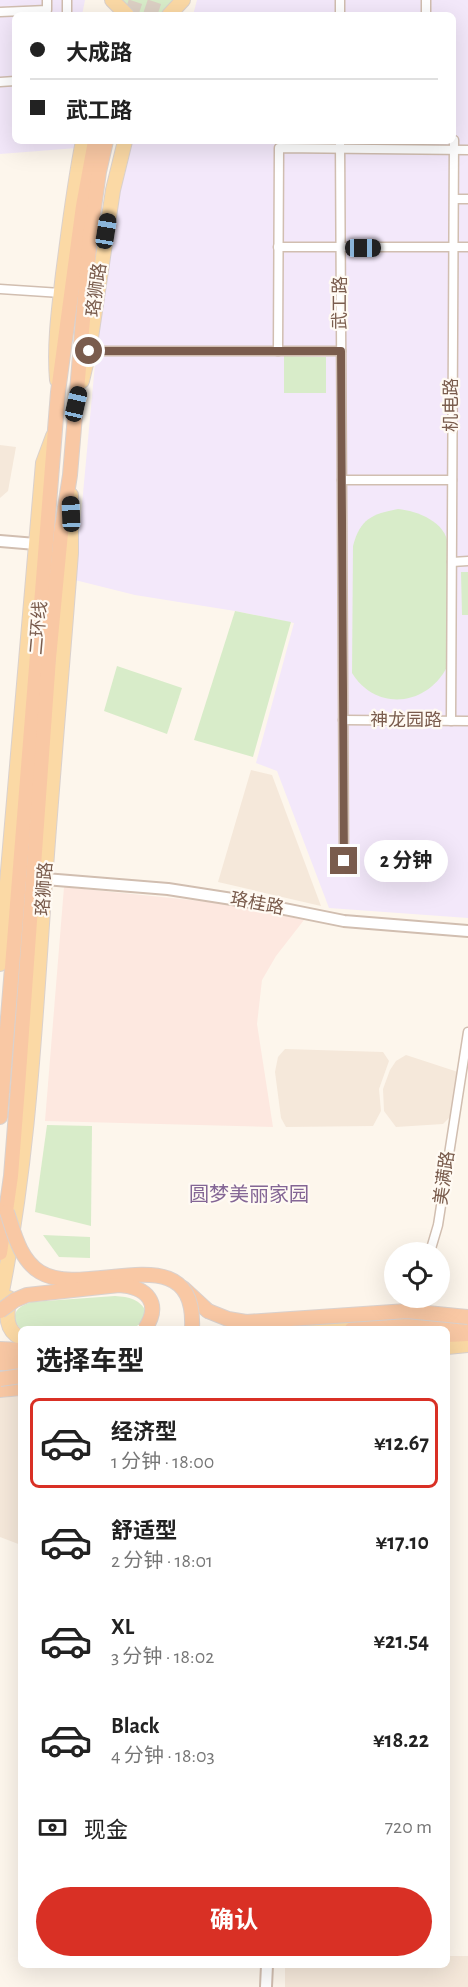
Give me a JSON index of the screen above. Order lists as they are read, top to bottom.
{
  "streets": {
    "highway": ["二环线"],
    "main road": ["珞狮路"],
    "street": [
      "武工路",
      "机电路",
      "神龙园路",
      "珞桂路",
      "美满路"
    ]
  },
  "crossings": [
    ["珞狮路", "二环线"],
    ["珞狮路", "珞桂路"],
    ["武工路", "神龙园路"],
    ["机电路", "神龙园路"]
  ],
  "districts": ["圆梦美丽家园"],
  "page": {
    "banner": ["大成路", "武工路"],
    "bubble": "2 分钟",
    "heading": "选择车型",
    "list": [
      {
        "name": "经济型",
        "note": "1 分钟 · 18:00",
        "value": "¥12.67"
      },
      {
        "name": "舒适型",
        "note": "2 分钟 · 18:01",
        "value": "¥17.10"
      },
      {
        "name": "XL",
        "note": "3 分钟 · 18:02",
        "value": "¥21.54"
      },
      {
        "name": "Black",
        "note": "4 分钟 · 18:03",
        "value": "¥18.22"
      }
    ],
    "pay": ["现金", "720 m"],
    "buttons": "确认"
  }
}
